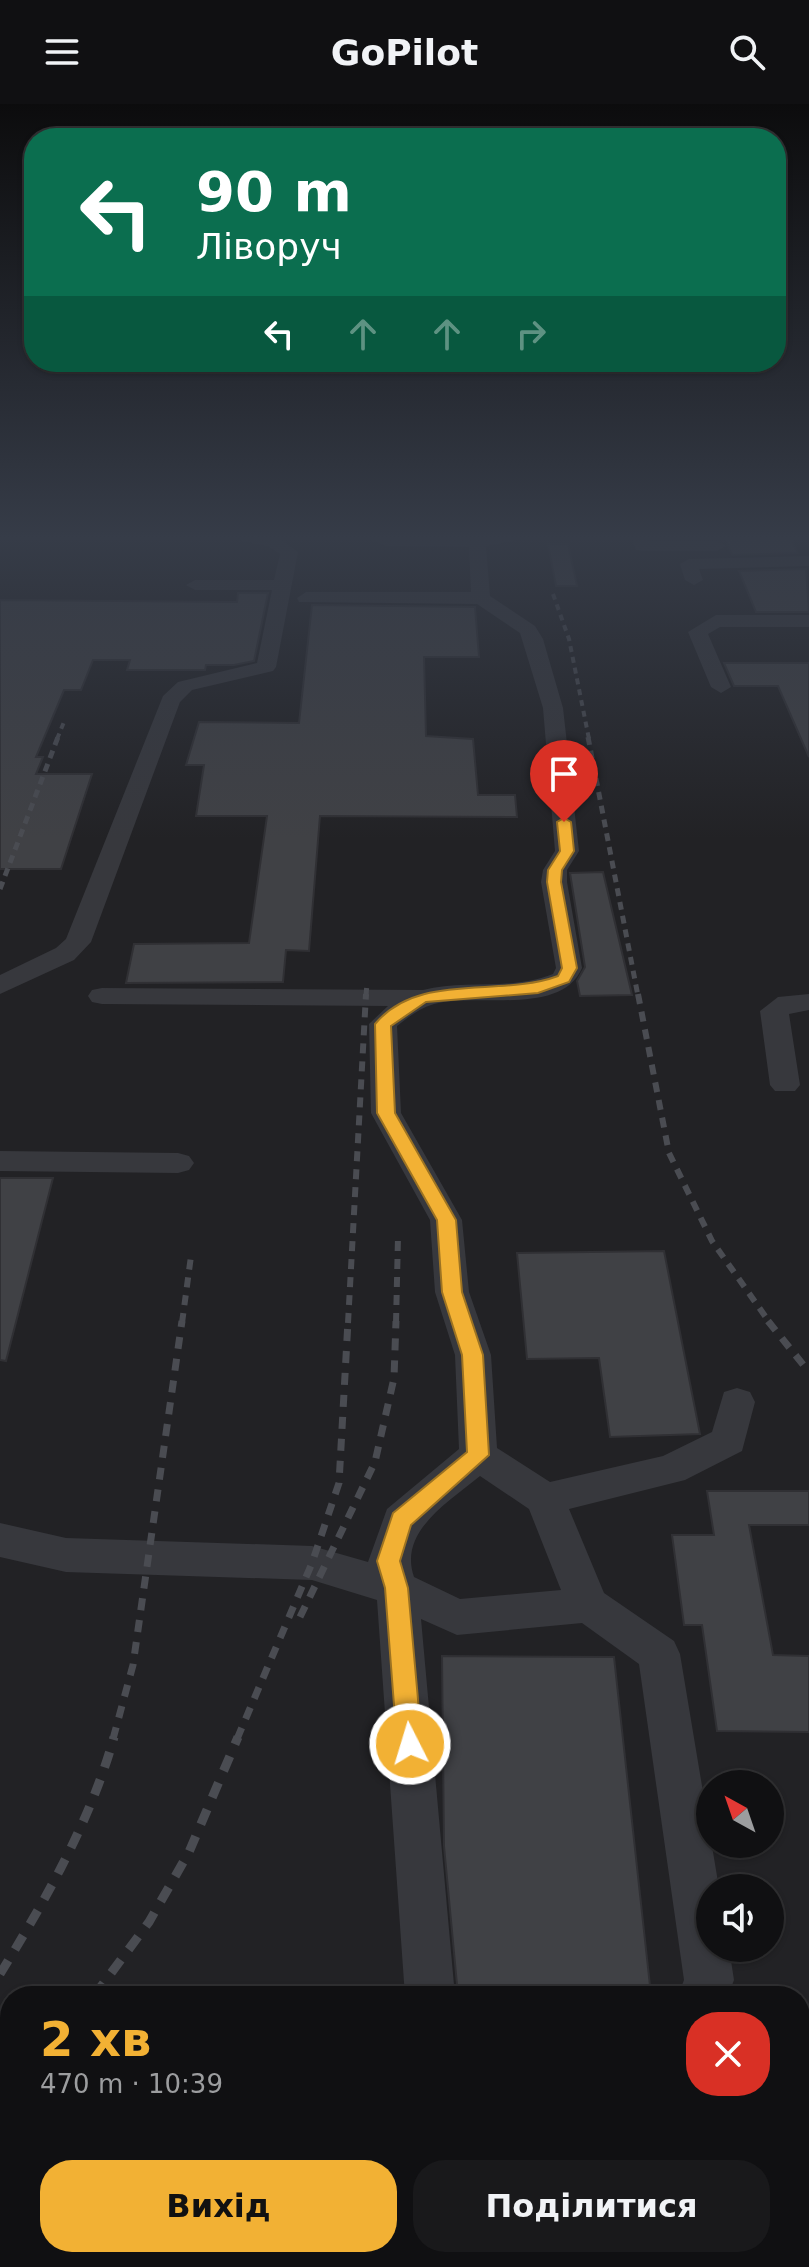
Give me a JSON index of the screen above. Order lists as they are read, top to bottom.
{
  "north": "top left",
  "page": {
    "header": "GoPilot",
    "turn": ["90 m", "Ліворуч"],
    "heading": ["2 хв", "470 m · 10:39"],
    "buttons": ["Вихід", "Поділитися"]
  }
}
